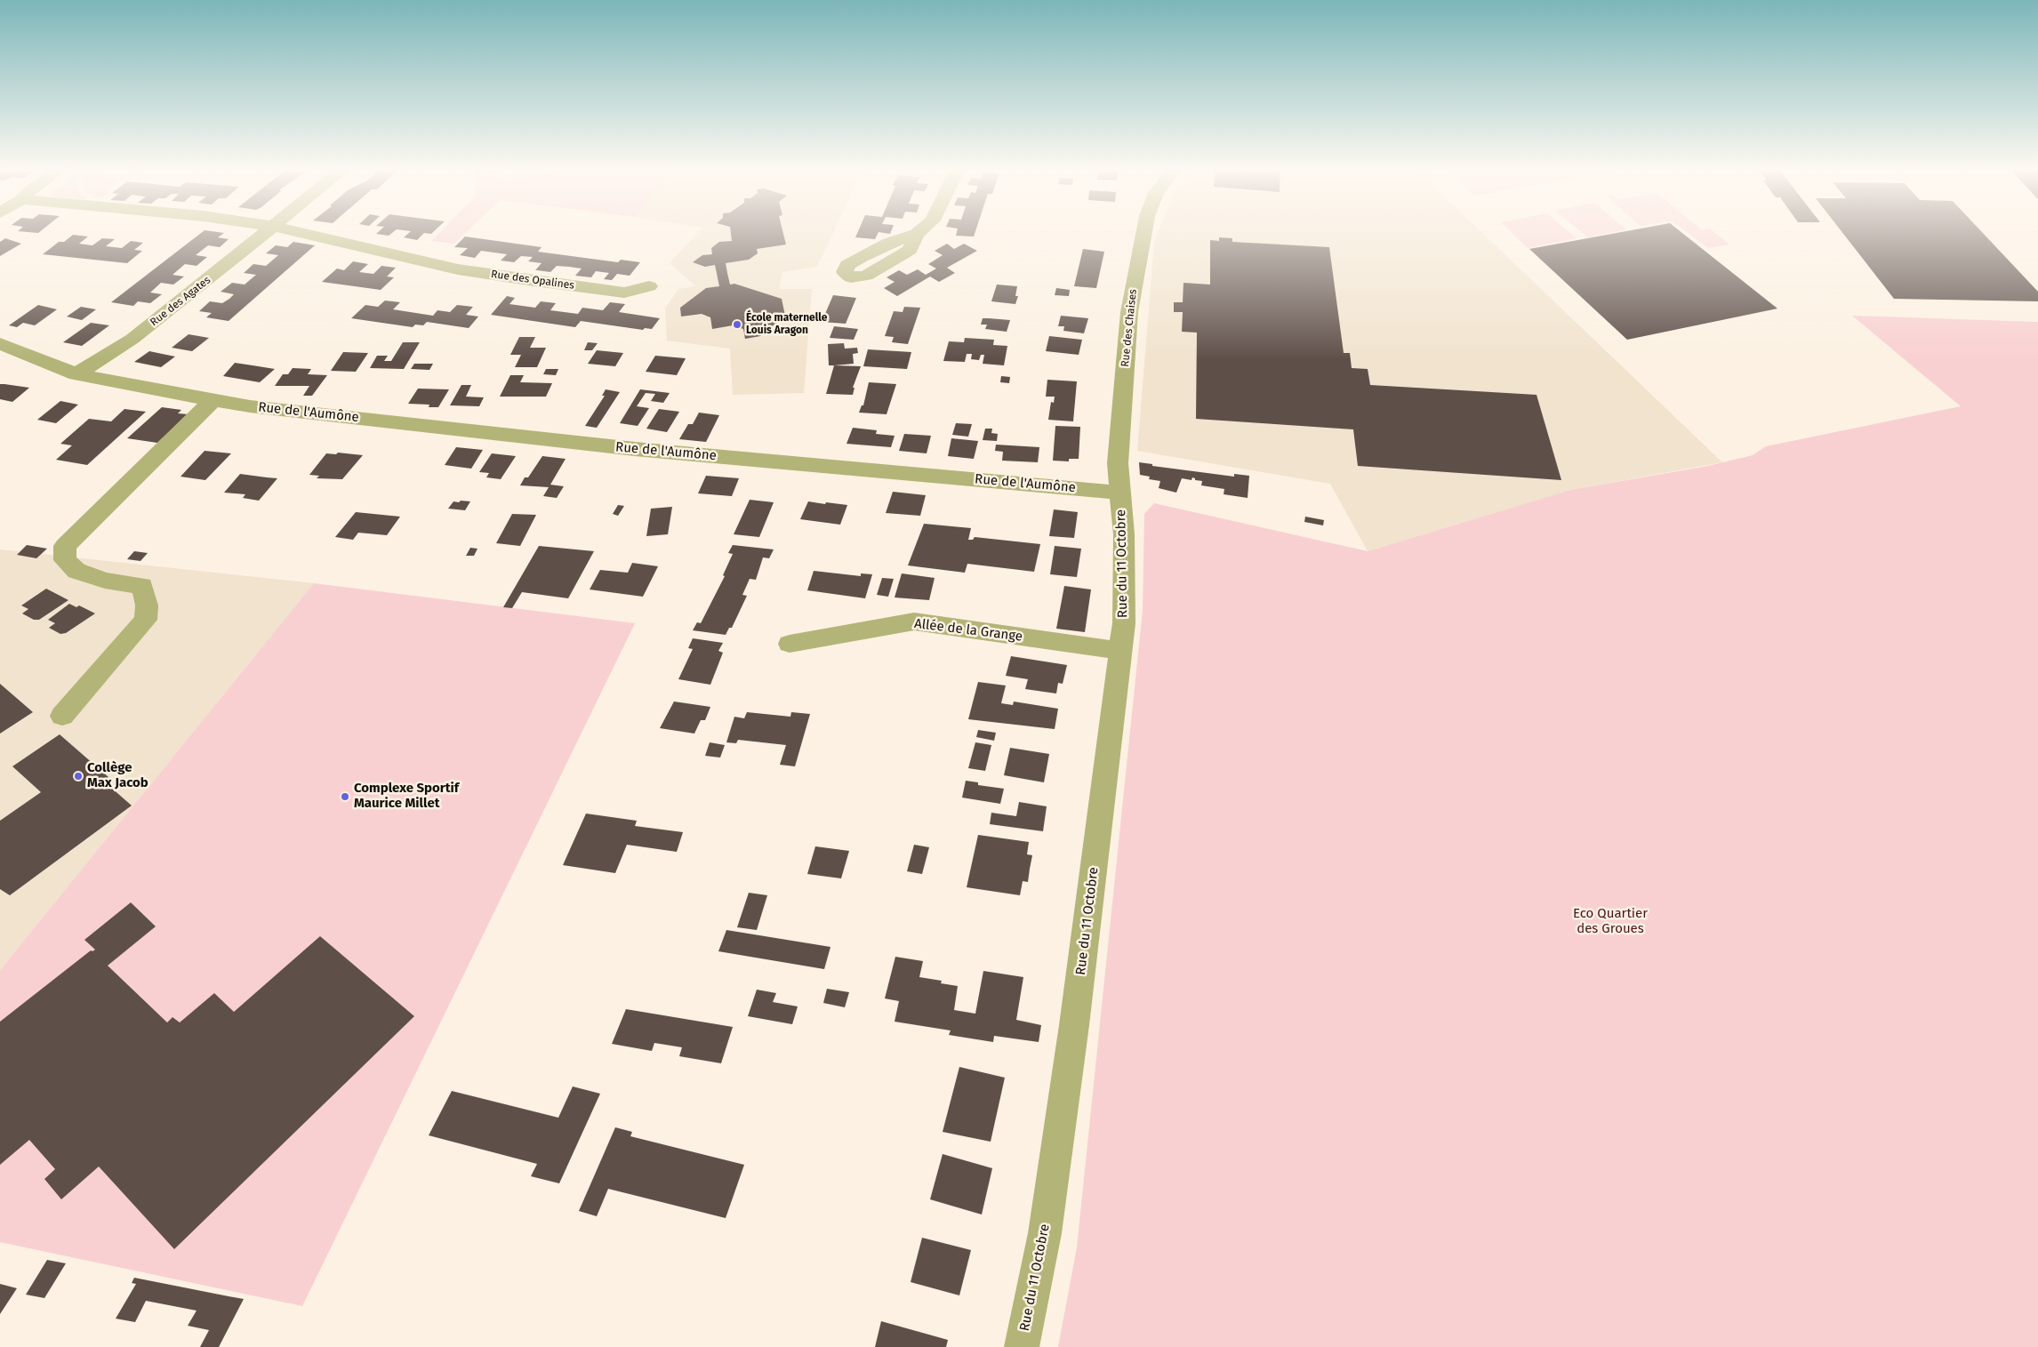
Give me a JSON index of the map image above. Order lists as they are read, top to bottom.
{
  "streets": {
    "street": [
      "Rue des Opalines",
      "Rue des Agates",
      "Rue des Chaises",
      "Rue de l'Aumône",
      "Rue du 11 Octobre",
      "Allée de la Grange"
    ]
  },
  "crossings": [
    ["Rue des Agates", "Rue de l'Aumône"],
    ["Rue des Chaises", "Rue de l'Aumône"],
    ["Rue des Chaises", "Rue du 11 Octobre"],
    ["Rue de l'Aumône", "Rue du 11 Octobre"],
    ["Rue du 11 Octobre", "Allée de la Grange"]
  ],
  "parks": ["Eco Quartier des Groues"],
  "places": ["École maternelle Louis Aragon", "Collège Max Jacob", "Complexe Sportif Maurice Millet"]
}
